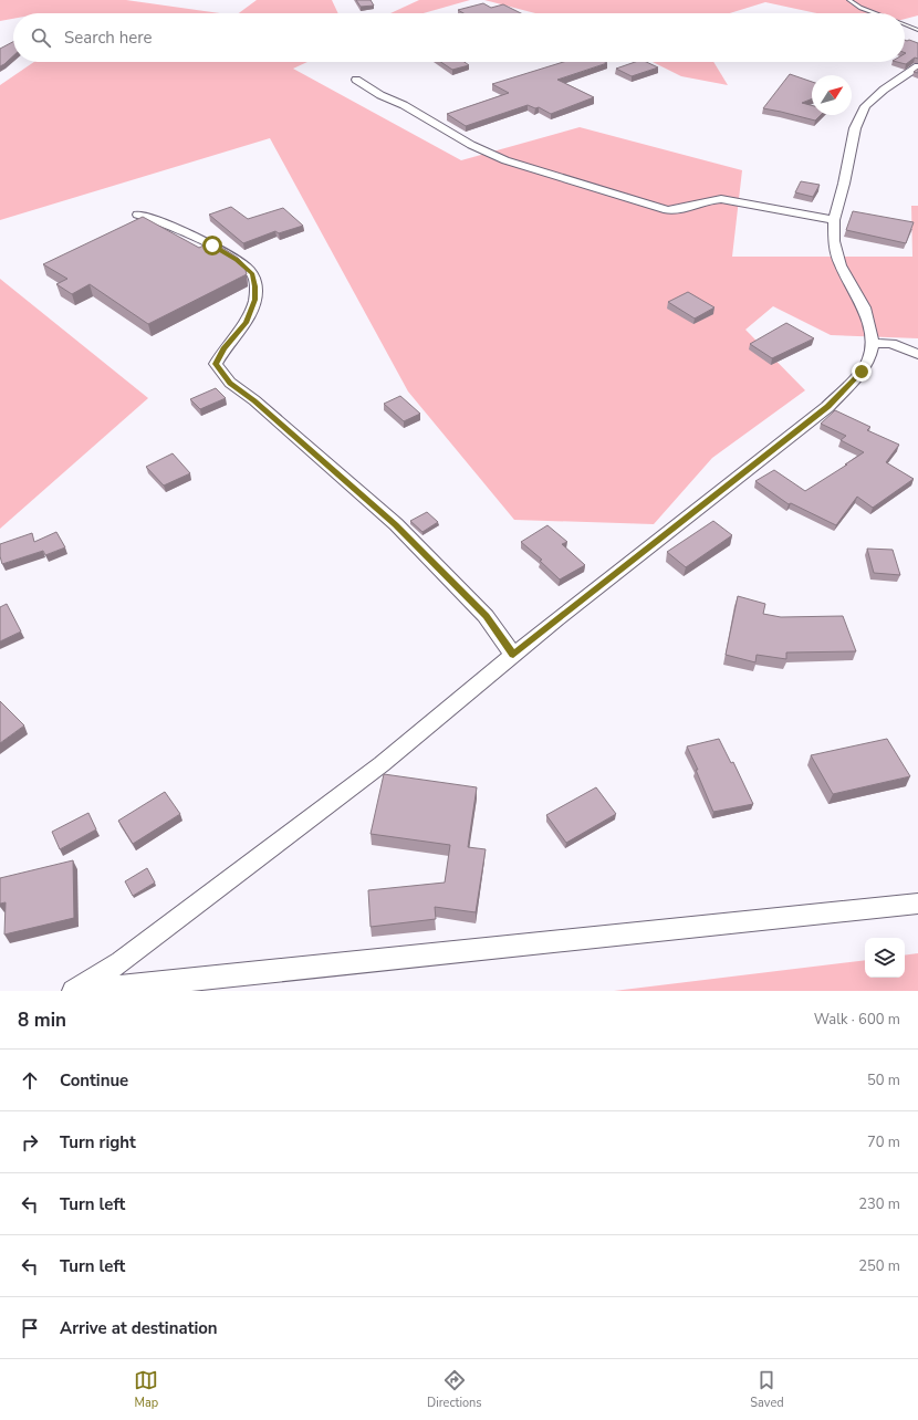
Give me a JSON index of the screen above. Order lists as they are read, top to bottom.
{
  "north": "top right",
  "page": {
    "search": "Search here",
    "heading": ["8 min", "Walk · 600 m"],
    "list": [
      ["Continue", "50 m"],
      ["Turn right", "70 m"],
      ["Turn left", "230 m"],
      ["Turn left", "250 m"],
      "Arrive at destination"
    ],
    "nav": ["Map", "Directions", "Saved"]
  }
}
